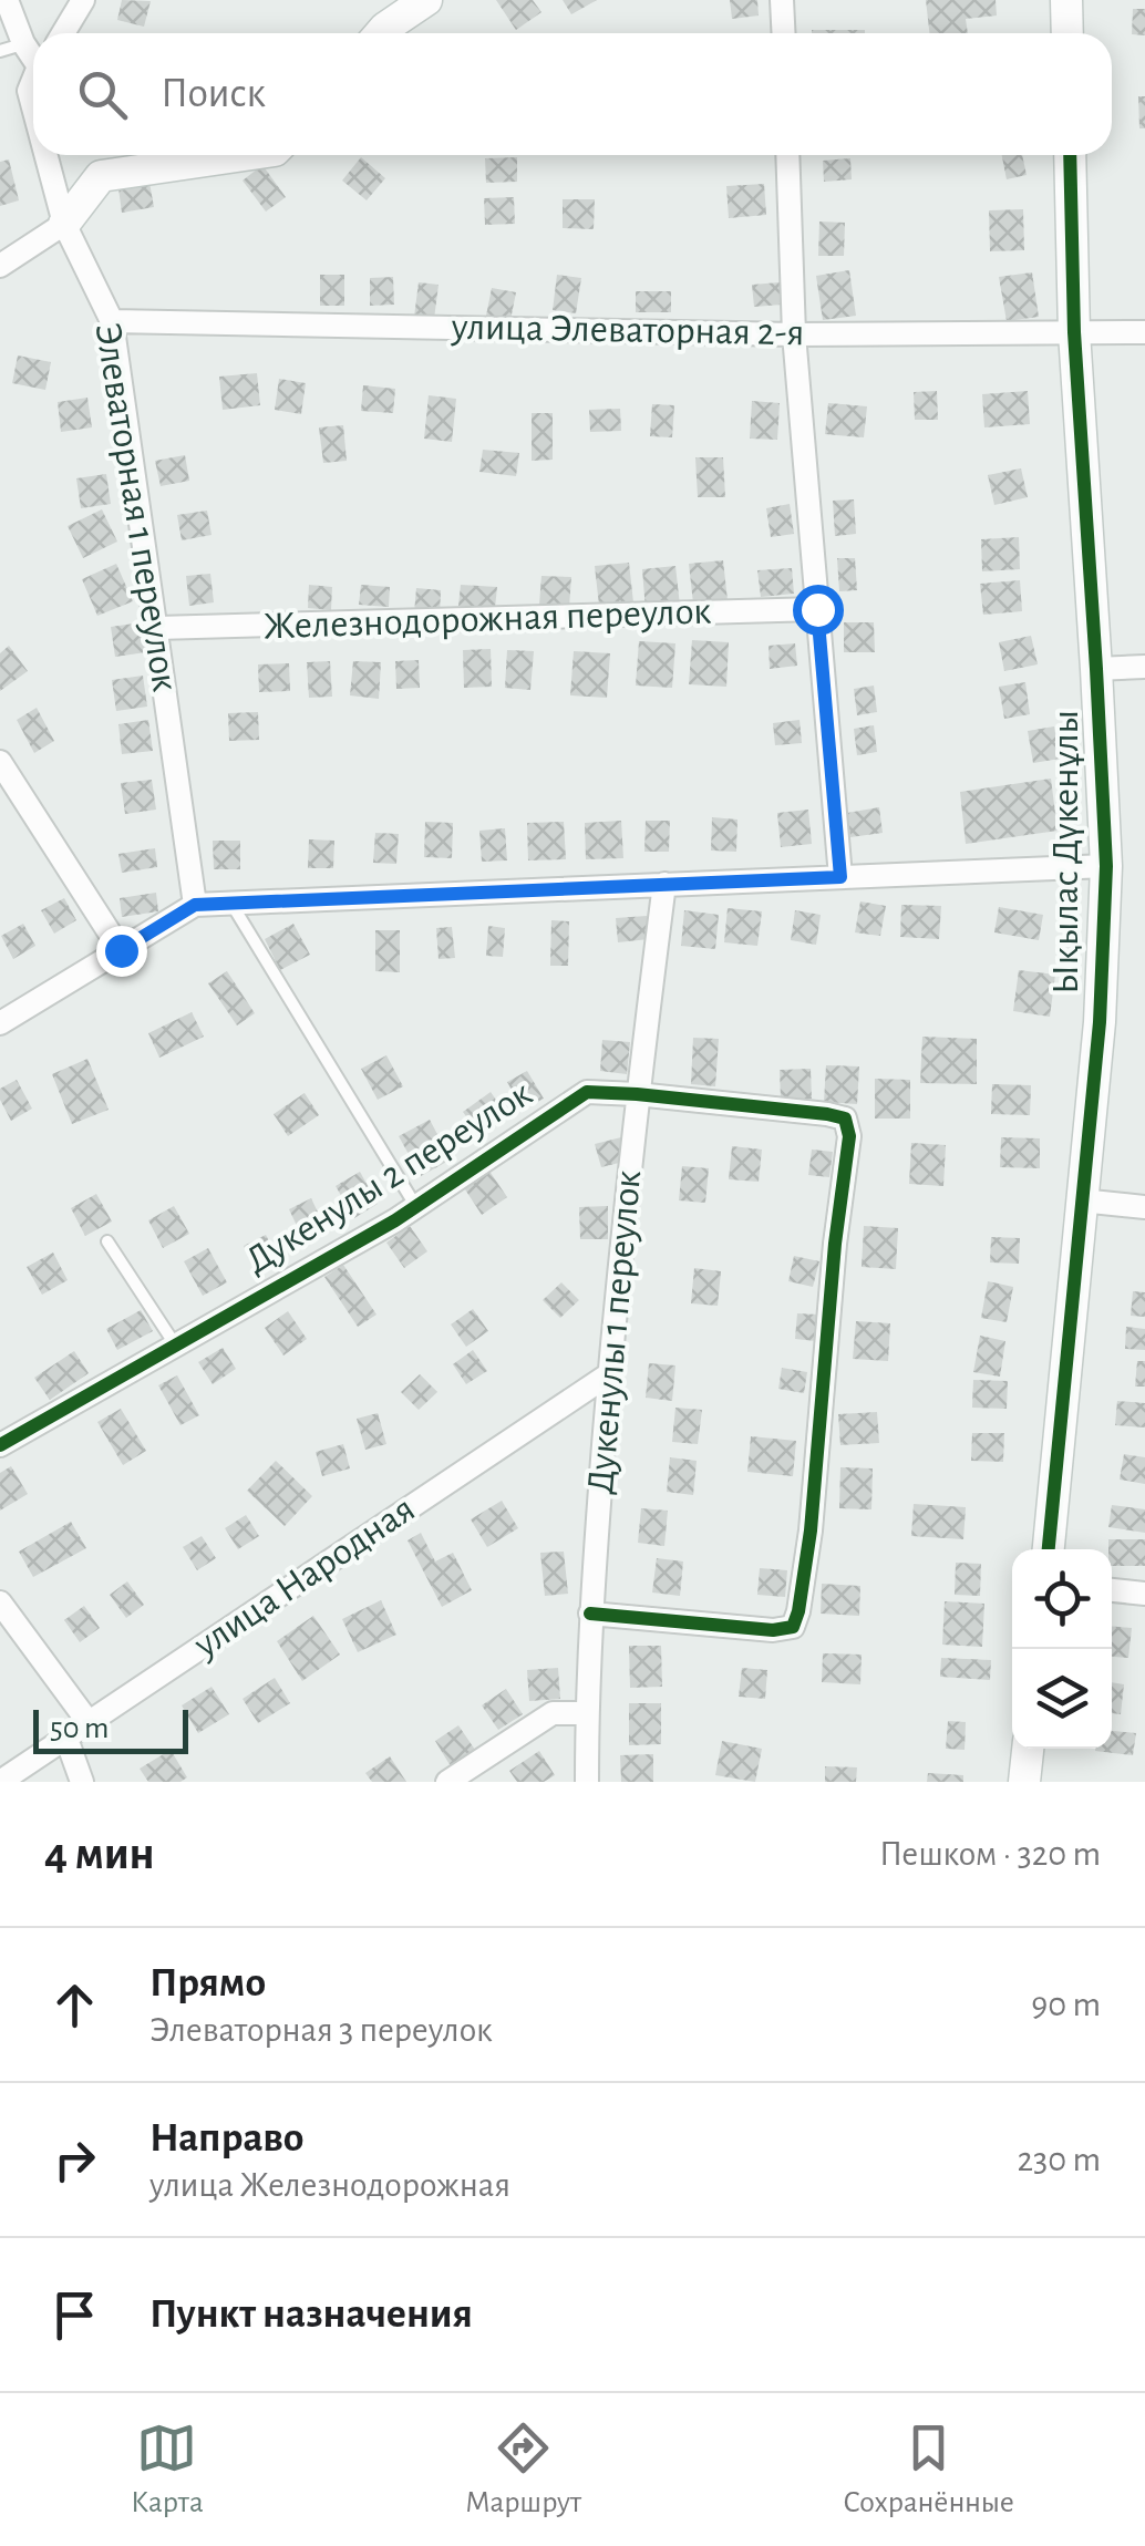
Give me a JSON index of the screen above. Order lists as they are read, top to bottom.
{
  "streets": {
    "street": [
      "улица Элеваторная 2-я",
      "Элеваторная 1 переулок",
      "Железнодорожная переулок",
      "Ықылас Дүкенұлы",
      "Дукенулы 2 переулок",
      "Дукенулы 1 переулок",
      "улица Народная"
    ]
  },
  "crossings": [
    ["улица Элеваторная 2-я", "Элеваторная 1 переулок"],
    ["улица Элеваторная 2-я", "Ықылас Дүкенұлы"],
    ["Элеваторная 1 переулок", "Железнодорожная переулок"],
    ["Дукенулы 2 переулок", "Дукенулы 1 переулок"],
    ["Дукенулы 1 переулок", "улица Народная"]
  ],
  "scale_bar": "50 m",
  "page": {
    "search": "Поиск",
    "scale": "50 m",
    "heading": ["4 мин", "Пешком · 320 m"],
    "list": [
      ["Прямо", "Элеваторная 3 переулок", "90 m"],
      ["Направо", "улица Железнодорожная", "230 m"],
      "Пункт назначения"
    ],
    "nav": ["Карта", "Маршрут", "Сохранённые"]
  }
}
